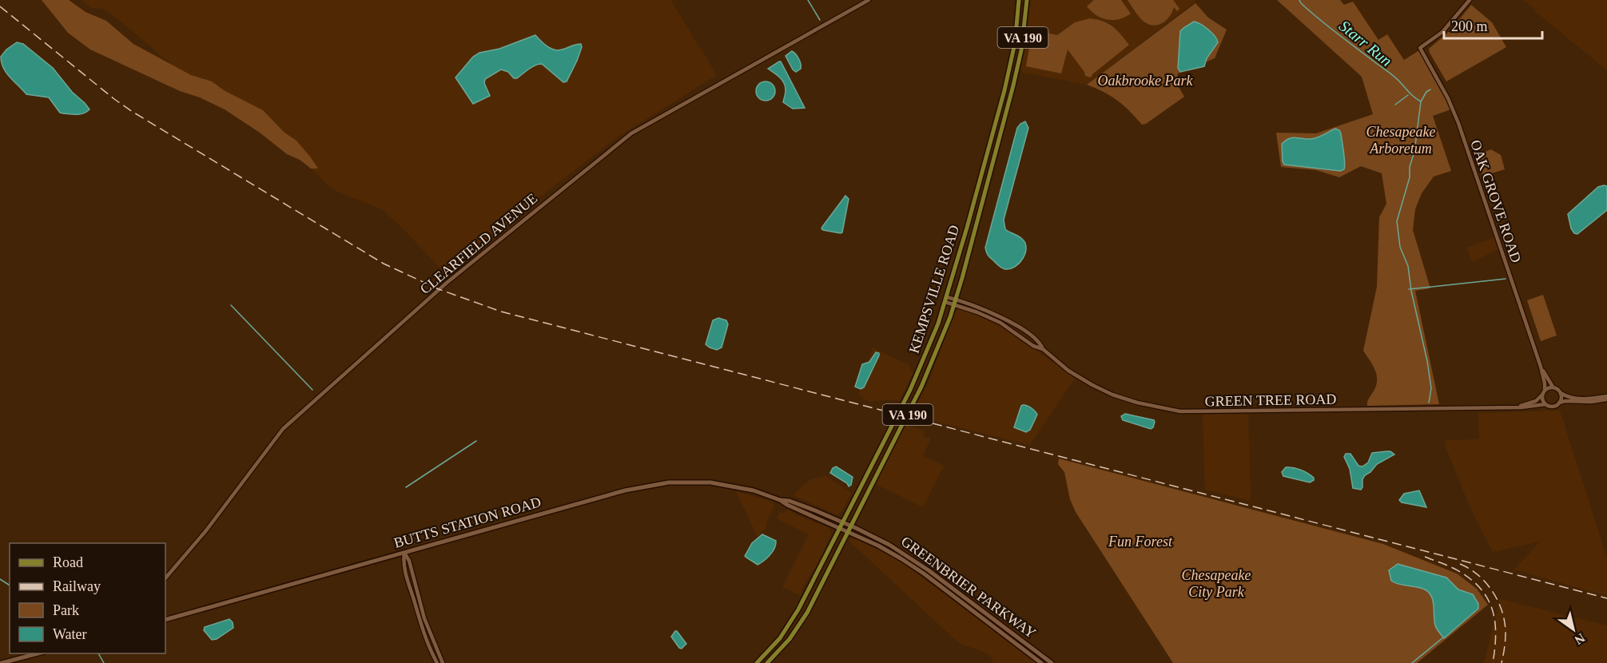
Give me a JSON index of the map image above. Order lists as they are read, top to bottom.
{
  "streets": {
    "main road": [
      "VA 190",
      "KEMPSVILLE ROAD",
      "BUTTS STATION ROAD",
      "GREENBRIER PARKWAY"
    ],
    "street": ["OAK GROVE ROAD", "CLEARFIELD AVENUE", "GREEN TREE ROAD"]
  },
  "crossings": [
    ["OAK GROVE ROAD", "GREEN TREE ROAD"],
    ["KEMPSVILLE ROAD", "GREEN TREE ROAD"],
    ["KEMPSVILLE ROAD", "BUTTS STATION ROAD"],
    ["KEMPSVILLE ROAD", "GREENBRIER PARKWAY"],
    ["BUTTS STATION ROAD", "GREENBRIER PARKWAY"]
  ],
  "water": ["Starr Run"],
  "parks": [
    "Oakbrooke Park",
    "Chesapeake Arboretum",
    "Fun Forest",
    "Chesapeake City Park"
  ],
  "legend": [
    "Road",
    "Railway",
    "Park",
    "Water"
  ],
  "scale_bar": "200 m",
  "north": "bottom right"
}
